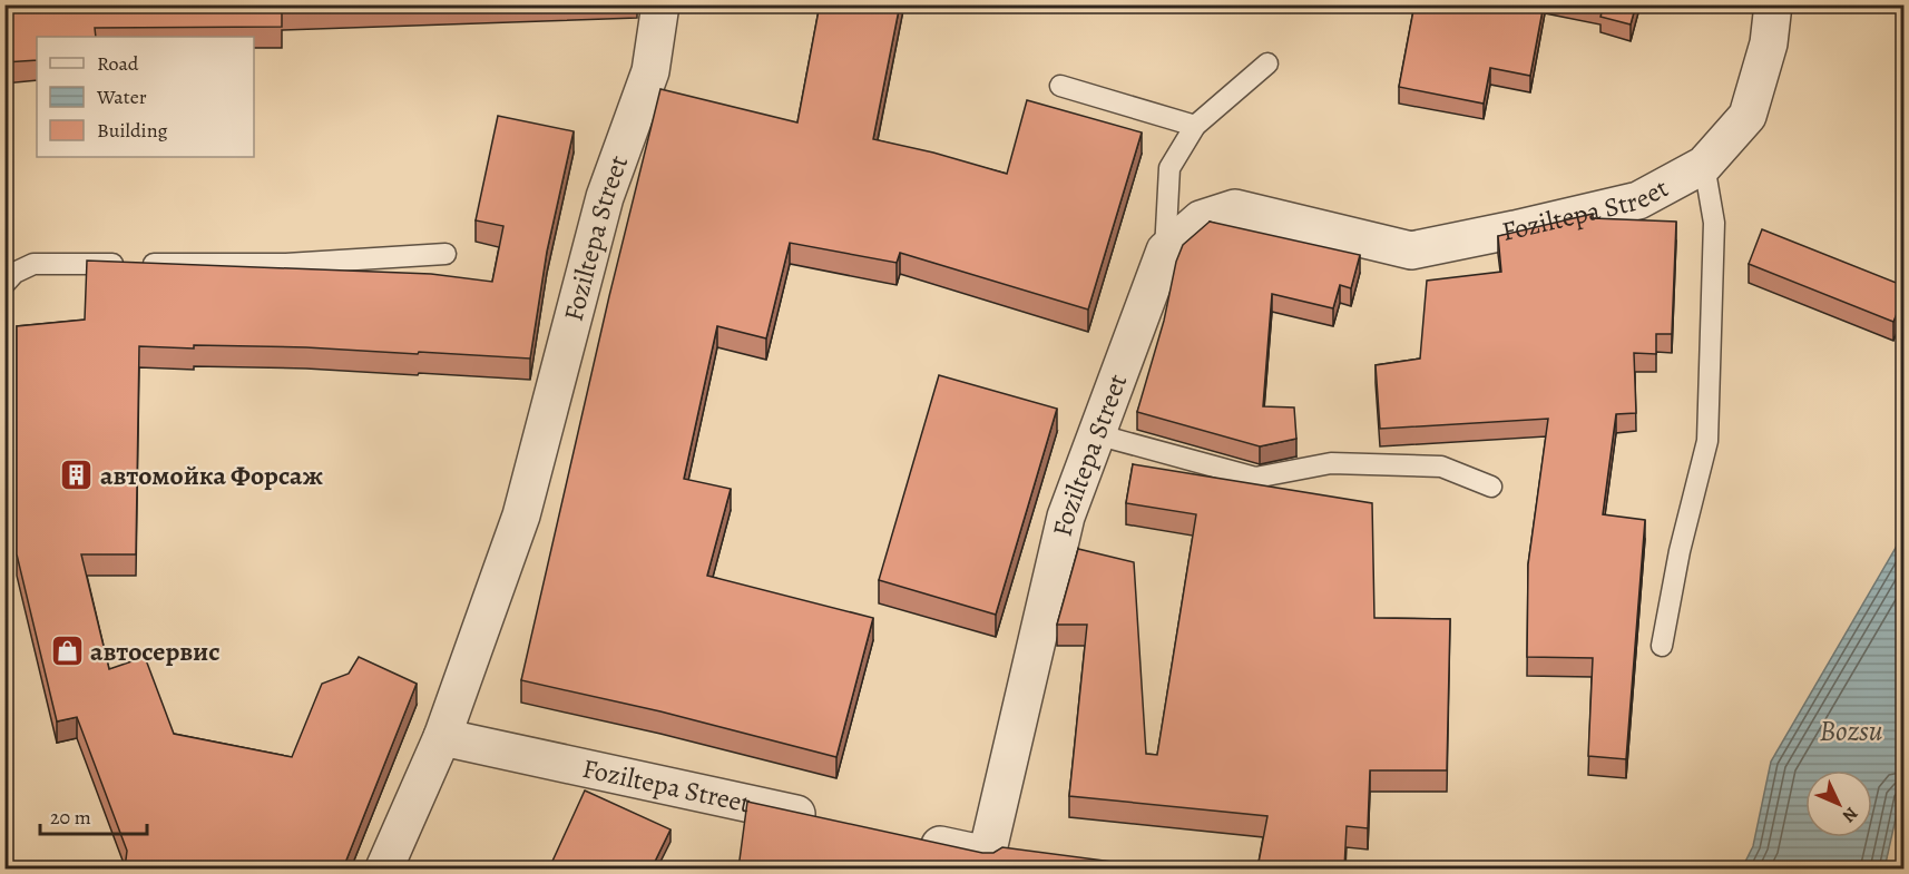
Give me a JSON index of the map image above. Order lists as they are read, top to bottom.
{
  "streets": {
    "street": ["Foziltepa Street"]
  },
  "water": ["Bozsu"],
  "places": {
    "building": ["автомойка Форсаж"],
    "shop": ["автосервис"]
  },
  "legend": ["Road", "Water", "Building"],
  "scale_bar": "20 m",
  "north": "bottom right"
}
